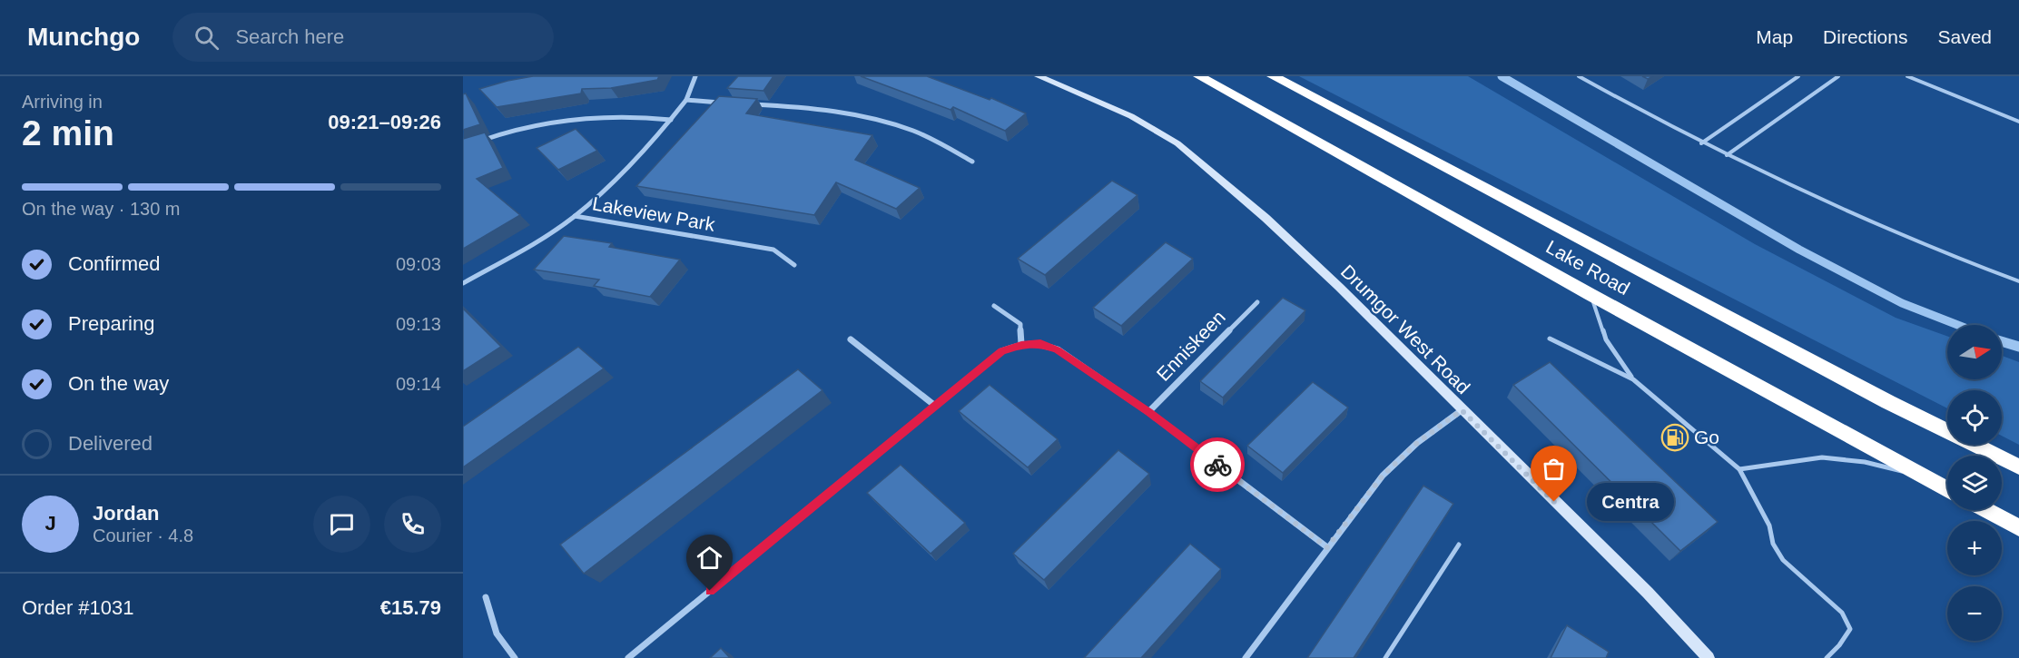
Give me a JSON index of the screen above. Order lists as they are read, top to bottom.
{
  "streets": {
    "highway": ["Lake Road"],
    "street": ["Lakeview Park", "Drumgor West Road", "Enniskeen"]
  },
  "places": {
    "fuel station": ["Go"],
    "other": ["Centra"]
  },
  "north": "right",
  "page": {
    "header": "Munchgo",
    "search": "Search here",
    "nav": ["Map", "Directions", "Saved"],
    "heading": ["2 min", "Arriving in", "09:21–09:26"],
    "panel": [
      "Jordan",
      "Courier · 4.8",
      "Order #1031",
      "€15.79"
    ],
    "bar": "On the way · 130 m",
    "list": [
      ["Confirmed", "09:03"],
      ["Preparing", "09:13"],
      ["On the way", "09:14"],
      "Delivered"
    ],
    "map_buttons": ["+", "−"],
    "bubble": "Centra",
    "round": "J"
  }
}
